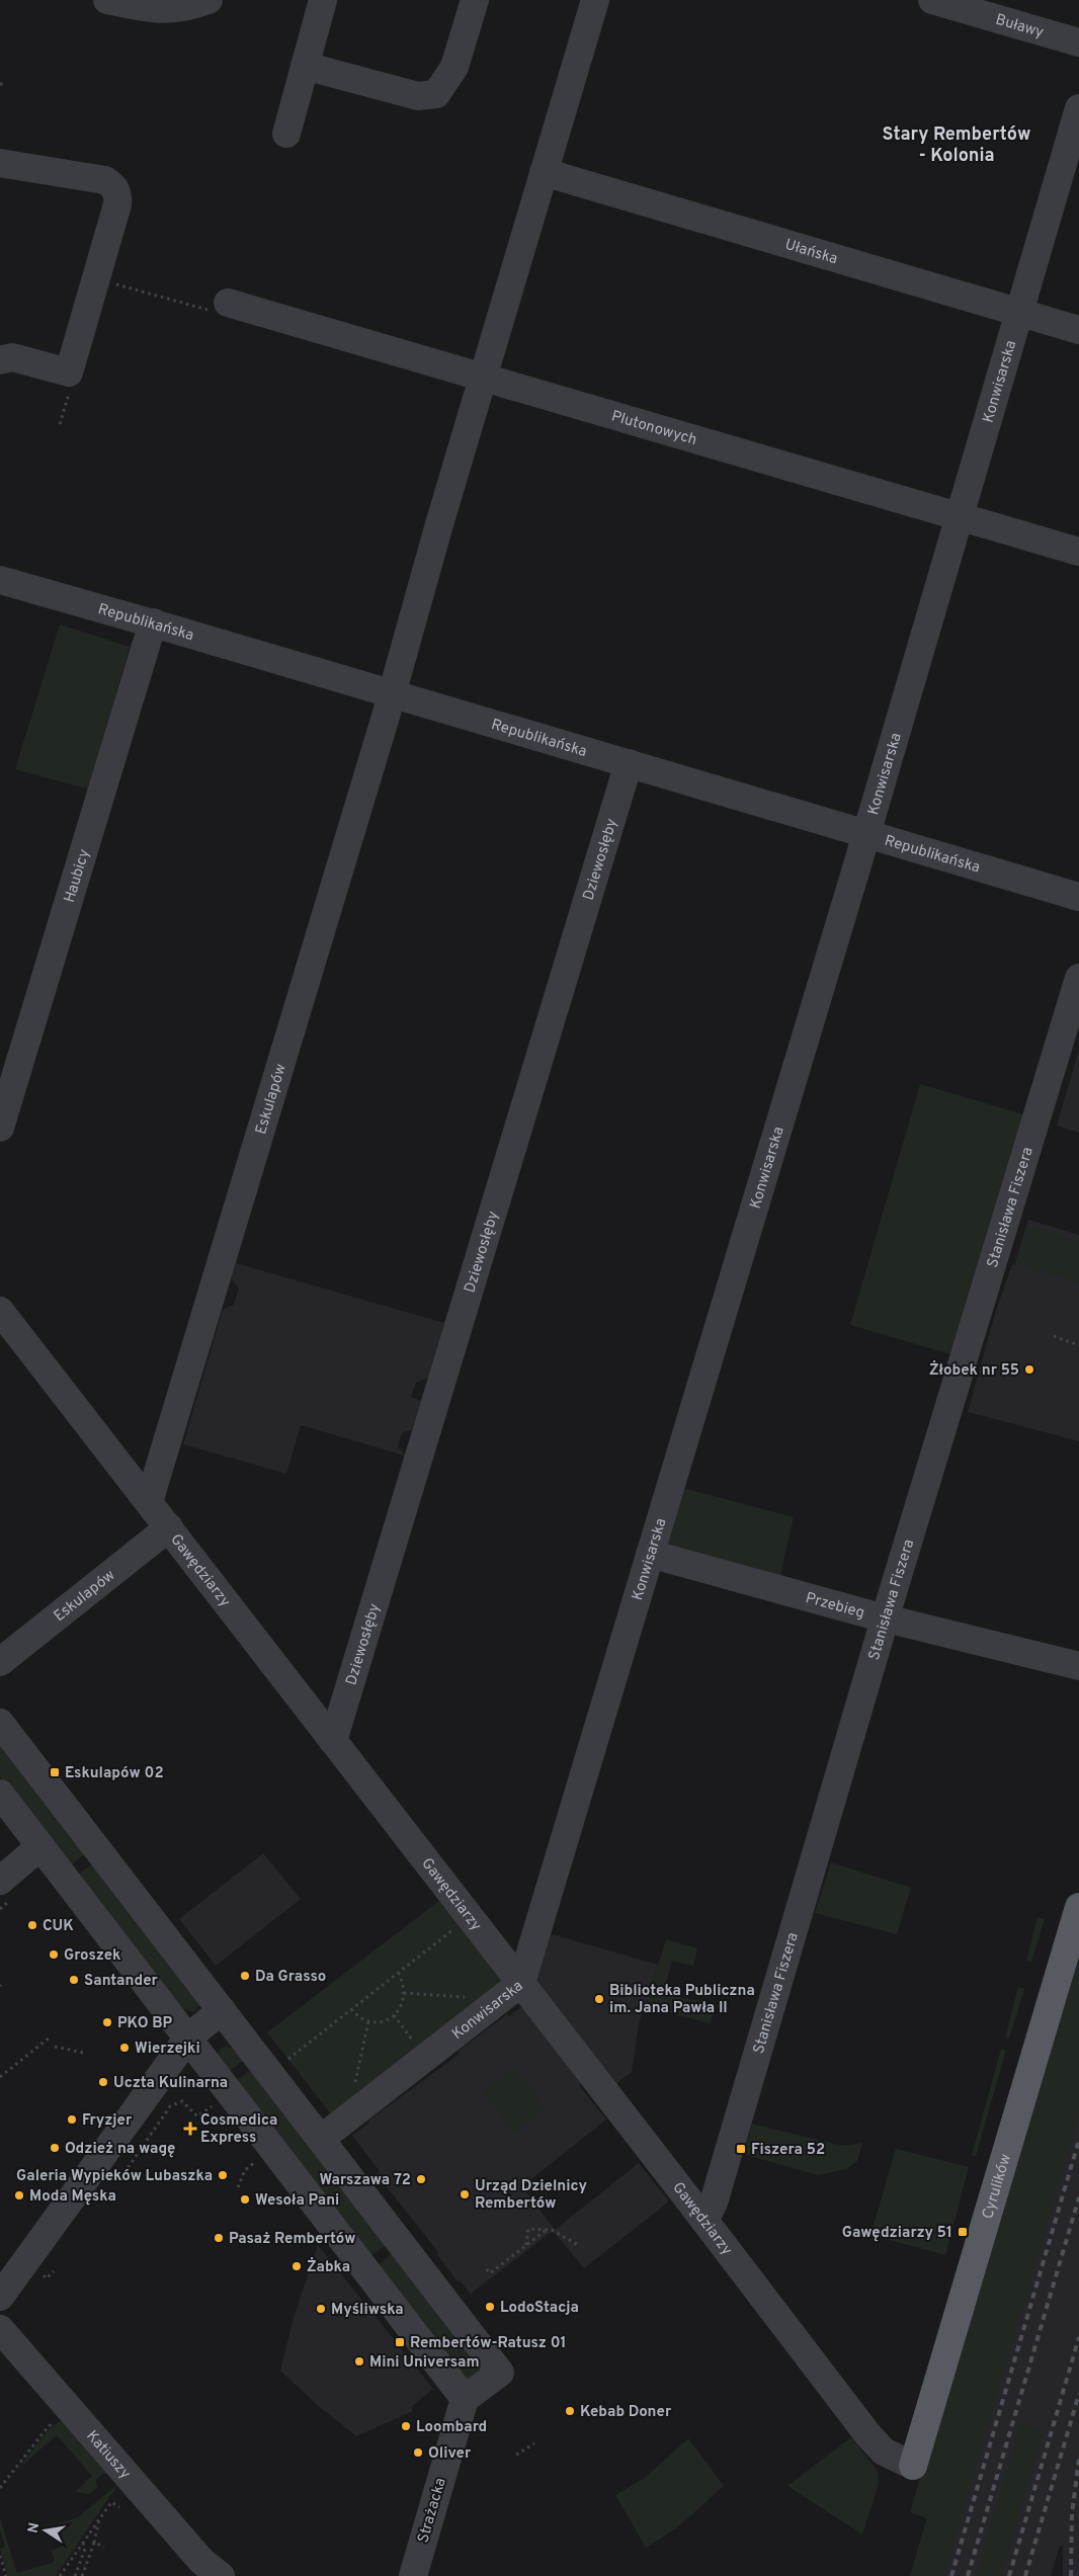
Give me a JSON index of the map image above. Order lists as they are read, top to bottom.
{
  "streets": {
    "main road": ["Cyrulików"],
    "street": [
      "Buławy",
      "Ułańska",
      "Konwisarska",
      "Plutonowych",
      "Republikańska",
      "Dziewosłęby",
      "Haubicy",
      "Eskulapów",
      "Stanisława Fiszera",
      "Gawędziarzy",
      "Przebieg",
      "Katiuszy",
      "Strażacka"
    ]
  },
  "crossings": [
    ["Ułańska", "Konwisarska"],
    ["Ułańska", "Eskulapów"],
    ["Konwisarska", "Plutonowych"],
    ["Konwisarska", "Republikańska"],
    ["Konwisarska", "Gawędziarzy"],
    ["Konwisarska", "Przebieg"],
    ["Plutonowych", "Eskulapów"],
    ["Republikańska", "Dziewosłęby"],
    ["Republikańska", "Haubicy"],
    ["Republikańska", "Eskulapów"],
    ["Dziewosłęby", "Gawędziarzy"],
    ["Eskulapów", "Gawędziarzy"],
    ["Stanisława Fiszera", "Gawędziarzy"],
    ["Stanisława Fiszera", "Przebieg"],
    ["Gawędziarzy", "Cyrulików"]
  ],
  "districts": ["Stary Rembertów - Kolonia"],
  "places": {
    "other": [
      "Żłobek nr 55",
      "CUK",
      "Groszek",
      "Da Grasso",
      "Santander",
      "Biblioteka Publiczna im. Jana Pawła II",
      "PKO BP",
      "Wierzejki",
      "Uczta Kulinarna",
      "Fryzjer",
      "Odzież na wagę",
      "Galeria Wypieków Lubaszka",
      "Warszawa 72",
      "Urząd Dzielnicy Rembertów",
      "Moda Męska",
      "Wesoła Pani",
      "Pasaż Rembertów",
      "Żabka",
      "LodoStacja",
      "Myśliwska",
      "Mini Universam",
      "Kebab Doner",
      "Loombard",
      "Oliver"
    ],
    "transit": [
      "Eskulapów 02",
      "Fiszera 52",
      "Gawędziarzy 51",
      "Rembertów-Ratusz 01"
    ],
    "health": ["Cosmedica Express"]
  },
  "north": "left"
}
